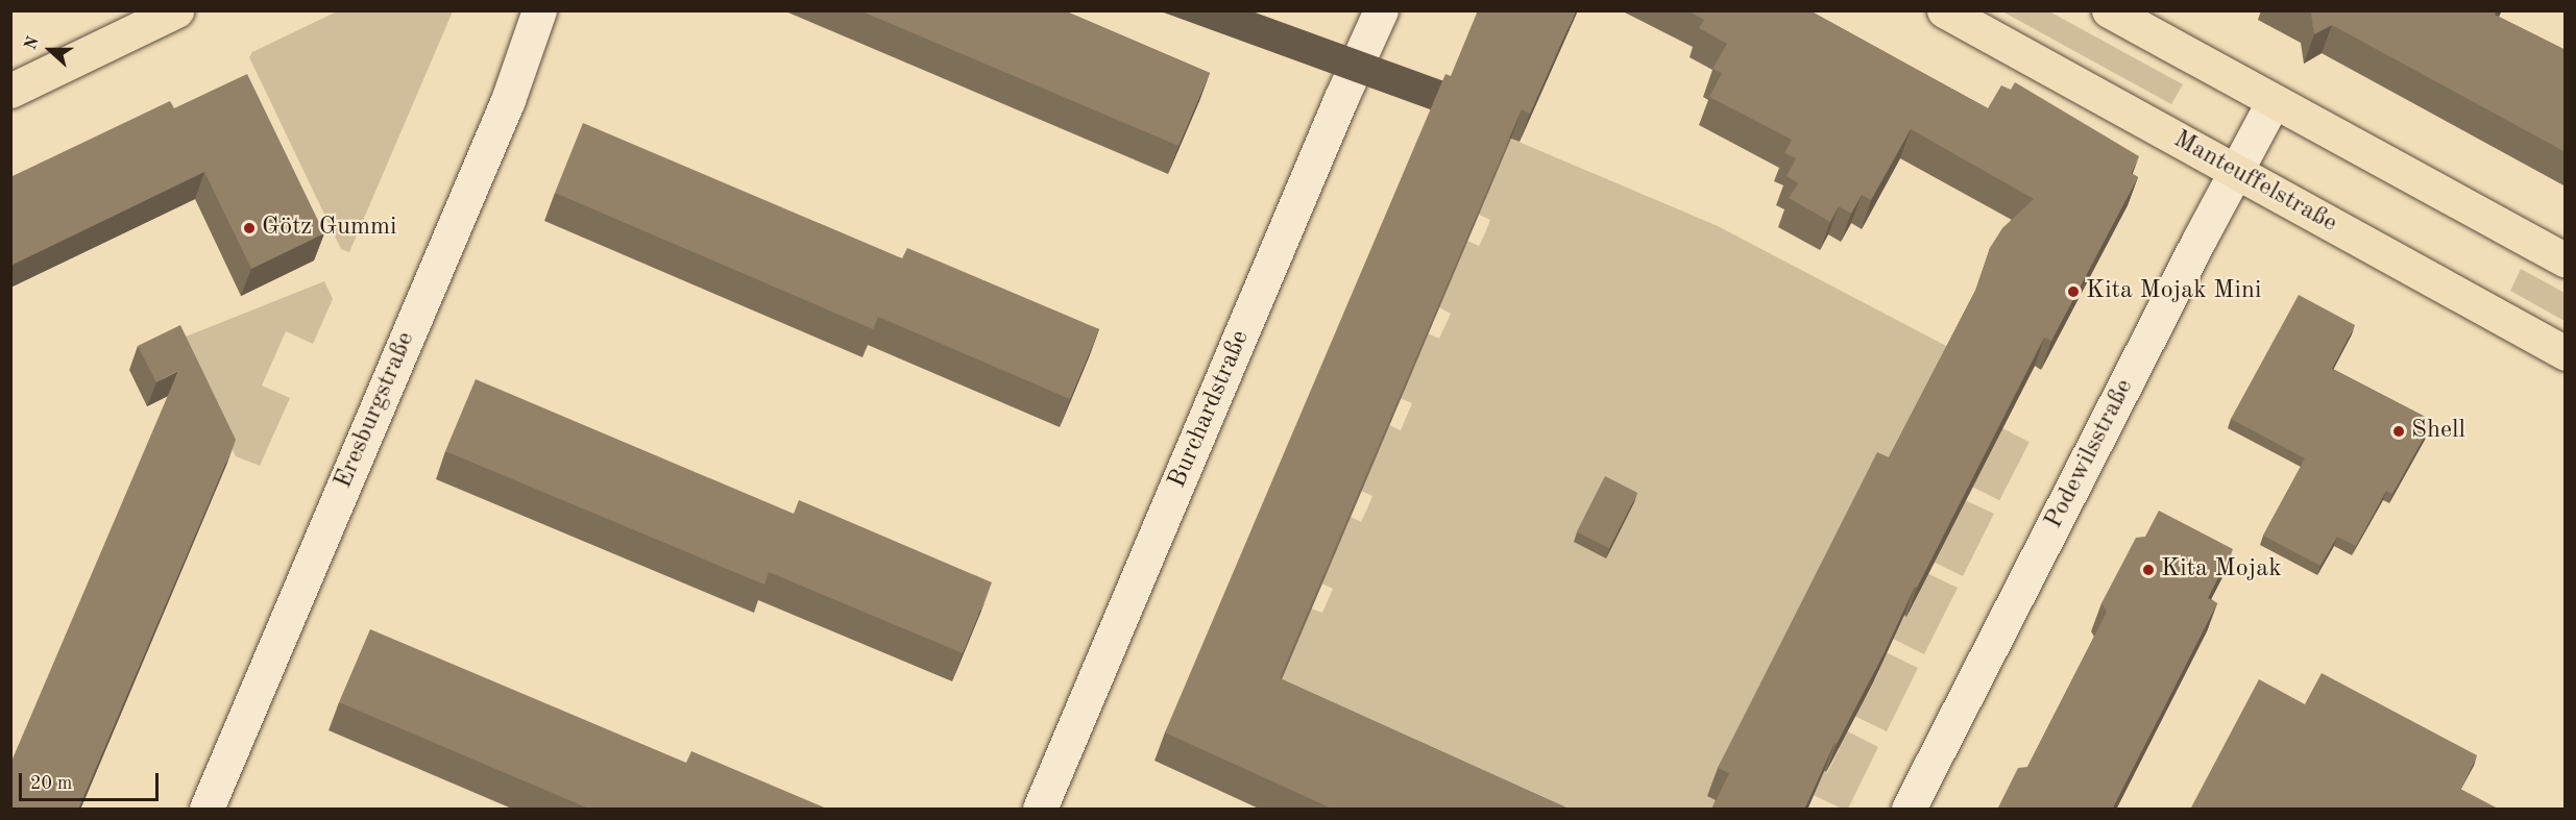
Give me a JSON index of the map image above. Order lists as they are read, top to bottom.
{
  "streets": {
    "main road": ["Manteuffelstraße"],
    "street": ["Burchardstraße", "Eresburgstraße", "Podewilsstraße"]
  },
  "crossings": [
    ["Manteuffelstraße", "Podewilsstraße"]
  ],
  "places": [
    "Götz Gummi",
    "Kita Mojak Mini",
    "Shell",
    "Kita Mojak"
  ],
  "scale_bar": "20 m",
  "north": "left"
}
